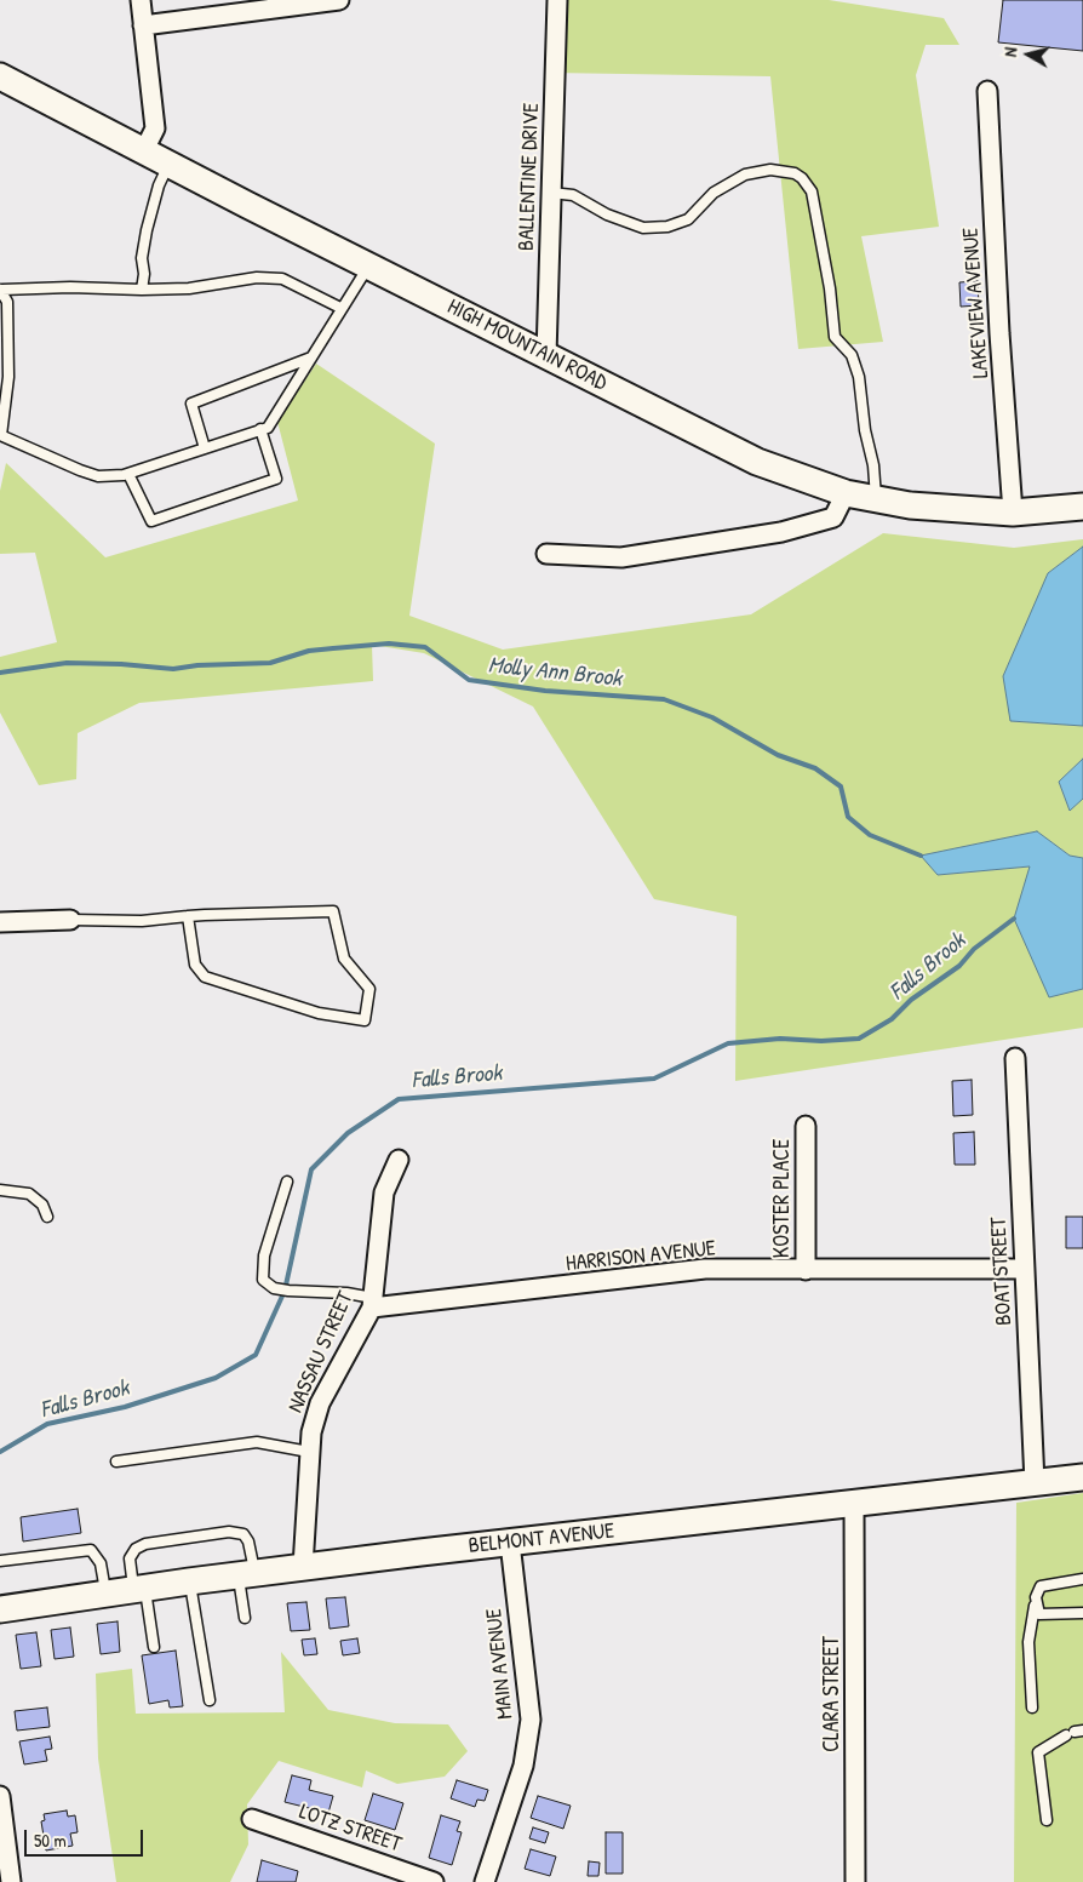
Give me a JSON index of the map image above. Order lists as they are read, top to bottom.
{
  "streets": {
    "street": [
      "BALLENTINE DRIVE",
      "LAKEVIEW AVENUE",
      "HIGH MOUNTAIN ROAD",
      "KOSTER PLACE",
      "HARRISON AVENUE",
      "BOAT STREET",
      "NASSAU STREET",
      "BELMONT AVENUE",
      "MAIN AVENUE",
      "CLARA STREET",
      "LOTZ STREET"
    ]
  },
  "crossings": [
    ["BALLENTINE DRIVE", "HIGH MOUNTAIN ROAD"],
    ["LAKEVIEW AVENUE", "HIGH MOUNTAIN ROAD"],
    ["KOSTER PLACE", "HARRISON AVENUE"],
    ["HARRISON AVENUE", "BOAT STREET"],
    ["HARRISON AVENUE", "NASSAU STREET"],
    ["BOAT STREET", "BELMONT AVENUE"],
    ["NASSAU STREET", "BELMONT AVENUE"],
    ["BELMONT AVENUE", "MAIN AVENUE"],
    ["BELMONT AVENUE", "CLARA STREET"]
  ],
  "water": ["Molly Ann Brook", "Falls Brook"],
  "scale_bar": "50 m",
  "north": "left"
}
